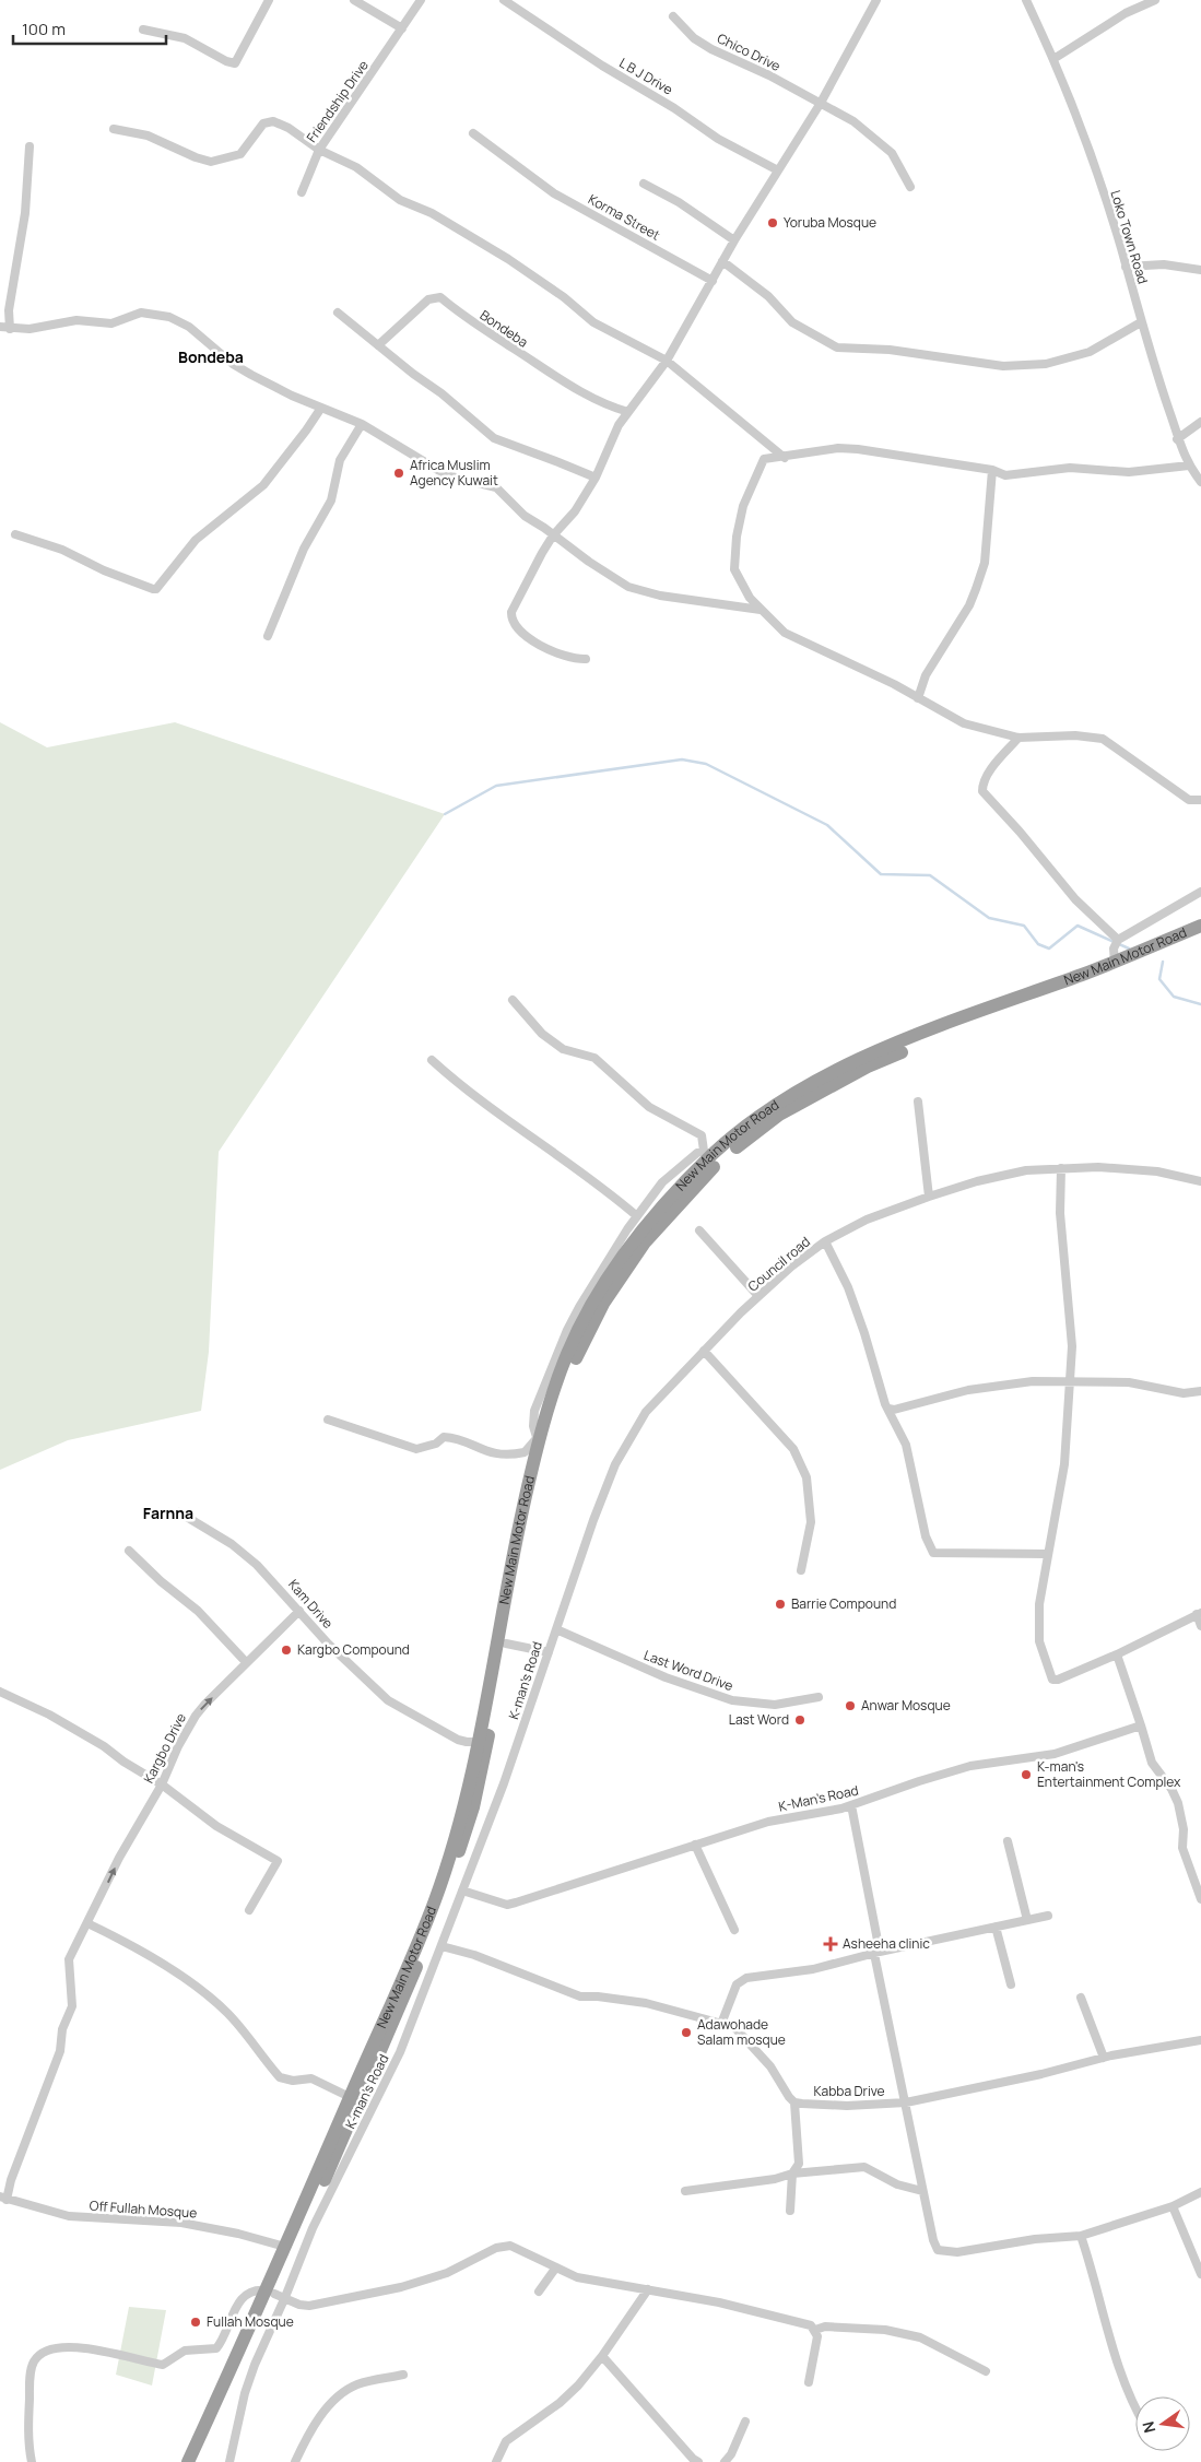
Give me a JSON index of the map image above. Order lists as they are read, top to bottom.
{
  "streets": {
    "highway": ["New Main Motor Road"],
    "street": [
      "Chico Drive",
      "L B J Drive",
      "Friendship Drive",
      "Korma Street",
      "Loko Town Road",
      "Bondeba",
      "Council road",
      "Kam Drive",
      "Last Word Drive",
      "K-man's Road",
      "Kargbo Drive",
      "K-Man's Road",
      "Kabba Drive",
      "Off Fullah Mosque"
    ]
  },
  "crossings": [
    ["New Main Motor Road", "Kam Drive"],
    ["New Main Motor Road", "K-man's Road"],
    ["New Main Motor Road", "Off Fullah Mosque"],
    ["Council road", "K-man's Road"],
    ["Kam Drive", "Kargbo Drive"],
    ["Last Word Drive", "K-man's Road"],
    ["K-man's Road", "K-Man's Road"],
    ["K-man's Road", "Kabba Drive"],
    ["Kargbo Drive", "Off Fullah Mosque"]
  ],
  "one_way": ["Kargbo Drive"],
  "districts": ["Bondeba", "Farnna"],
  "places": {
    "other": [
      "Yoruba Mosque",
      "Africa Muslim Agency Kuwait",
      "Barrie Compound",
      "Kargbo Compound",
      "Anwar Mosque",
      "Last Word",
      "K-man's Entertainment Complex",
      "Adawohade Salam mosque",
      "Fullah Mosque"
    ],
    "health": ["Asheeha clinic"]
  },
  "scale_bar": "100 m",
  "north": "left"
}
